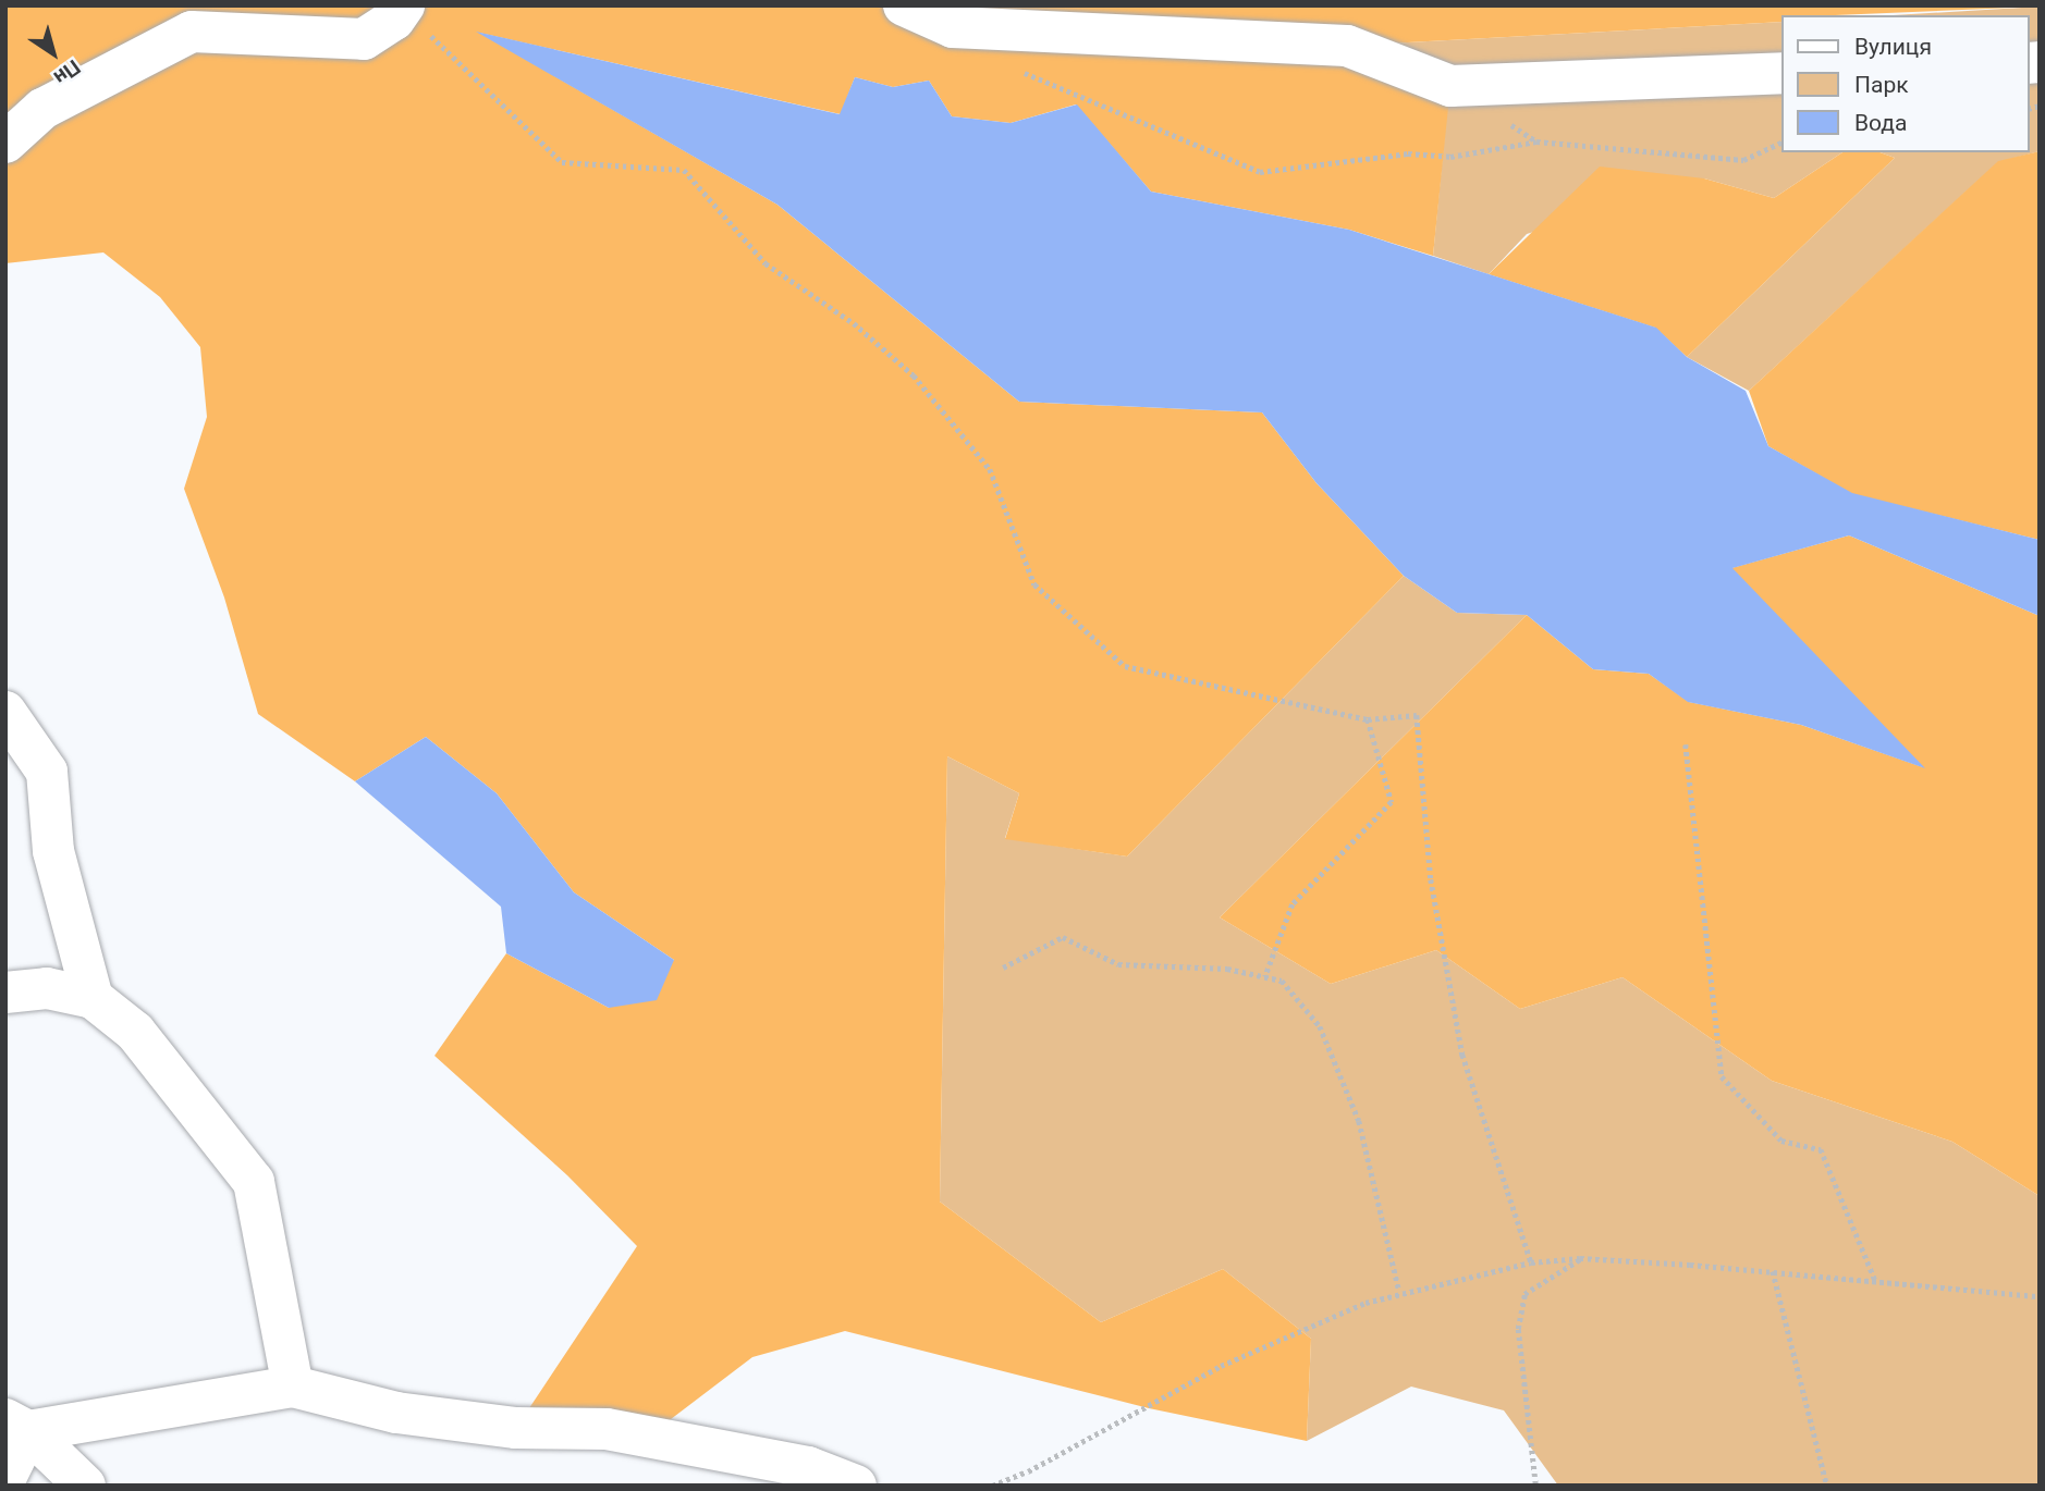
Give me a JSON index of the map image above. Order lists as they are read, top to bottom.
{
  "legend": ["Вулиця", "Парк", "Вода"],
  "north": "bottom right"
}
